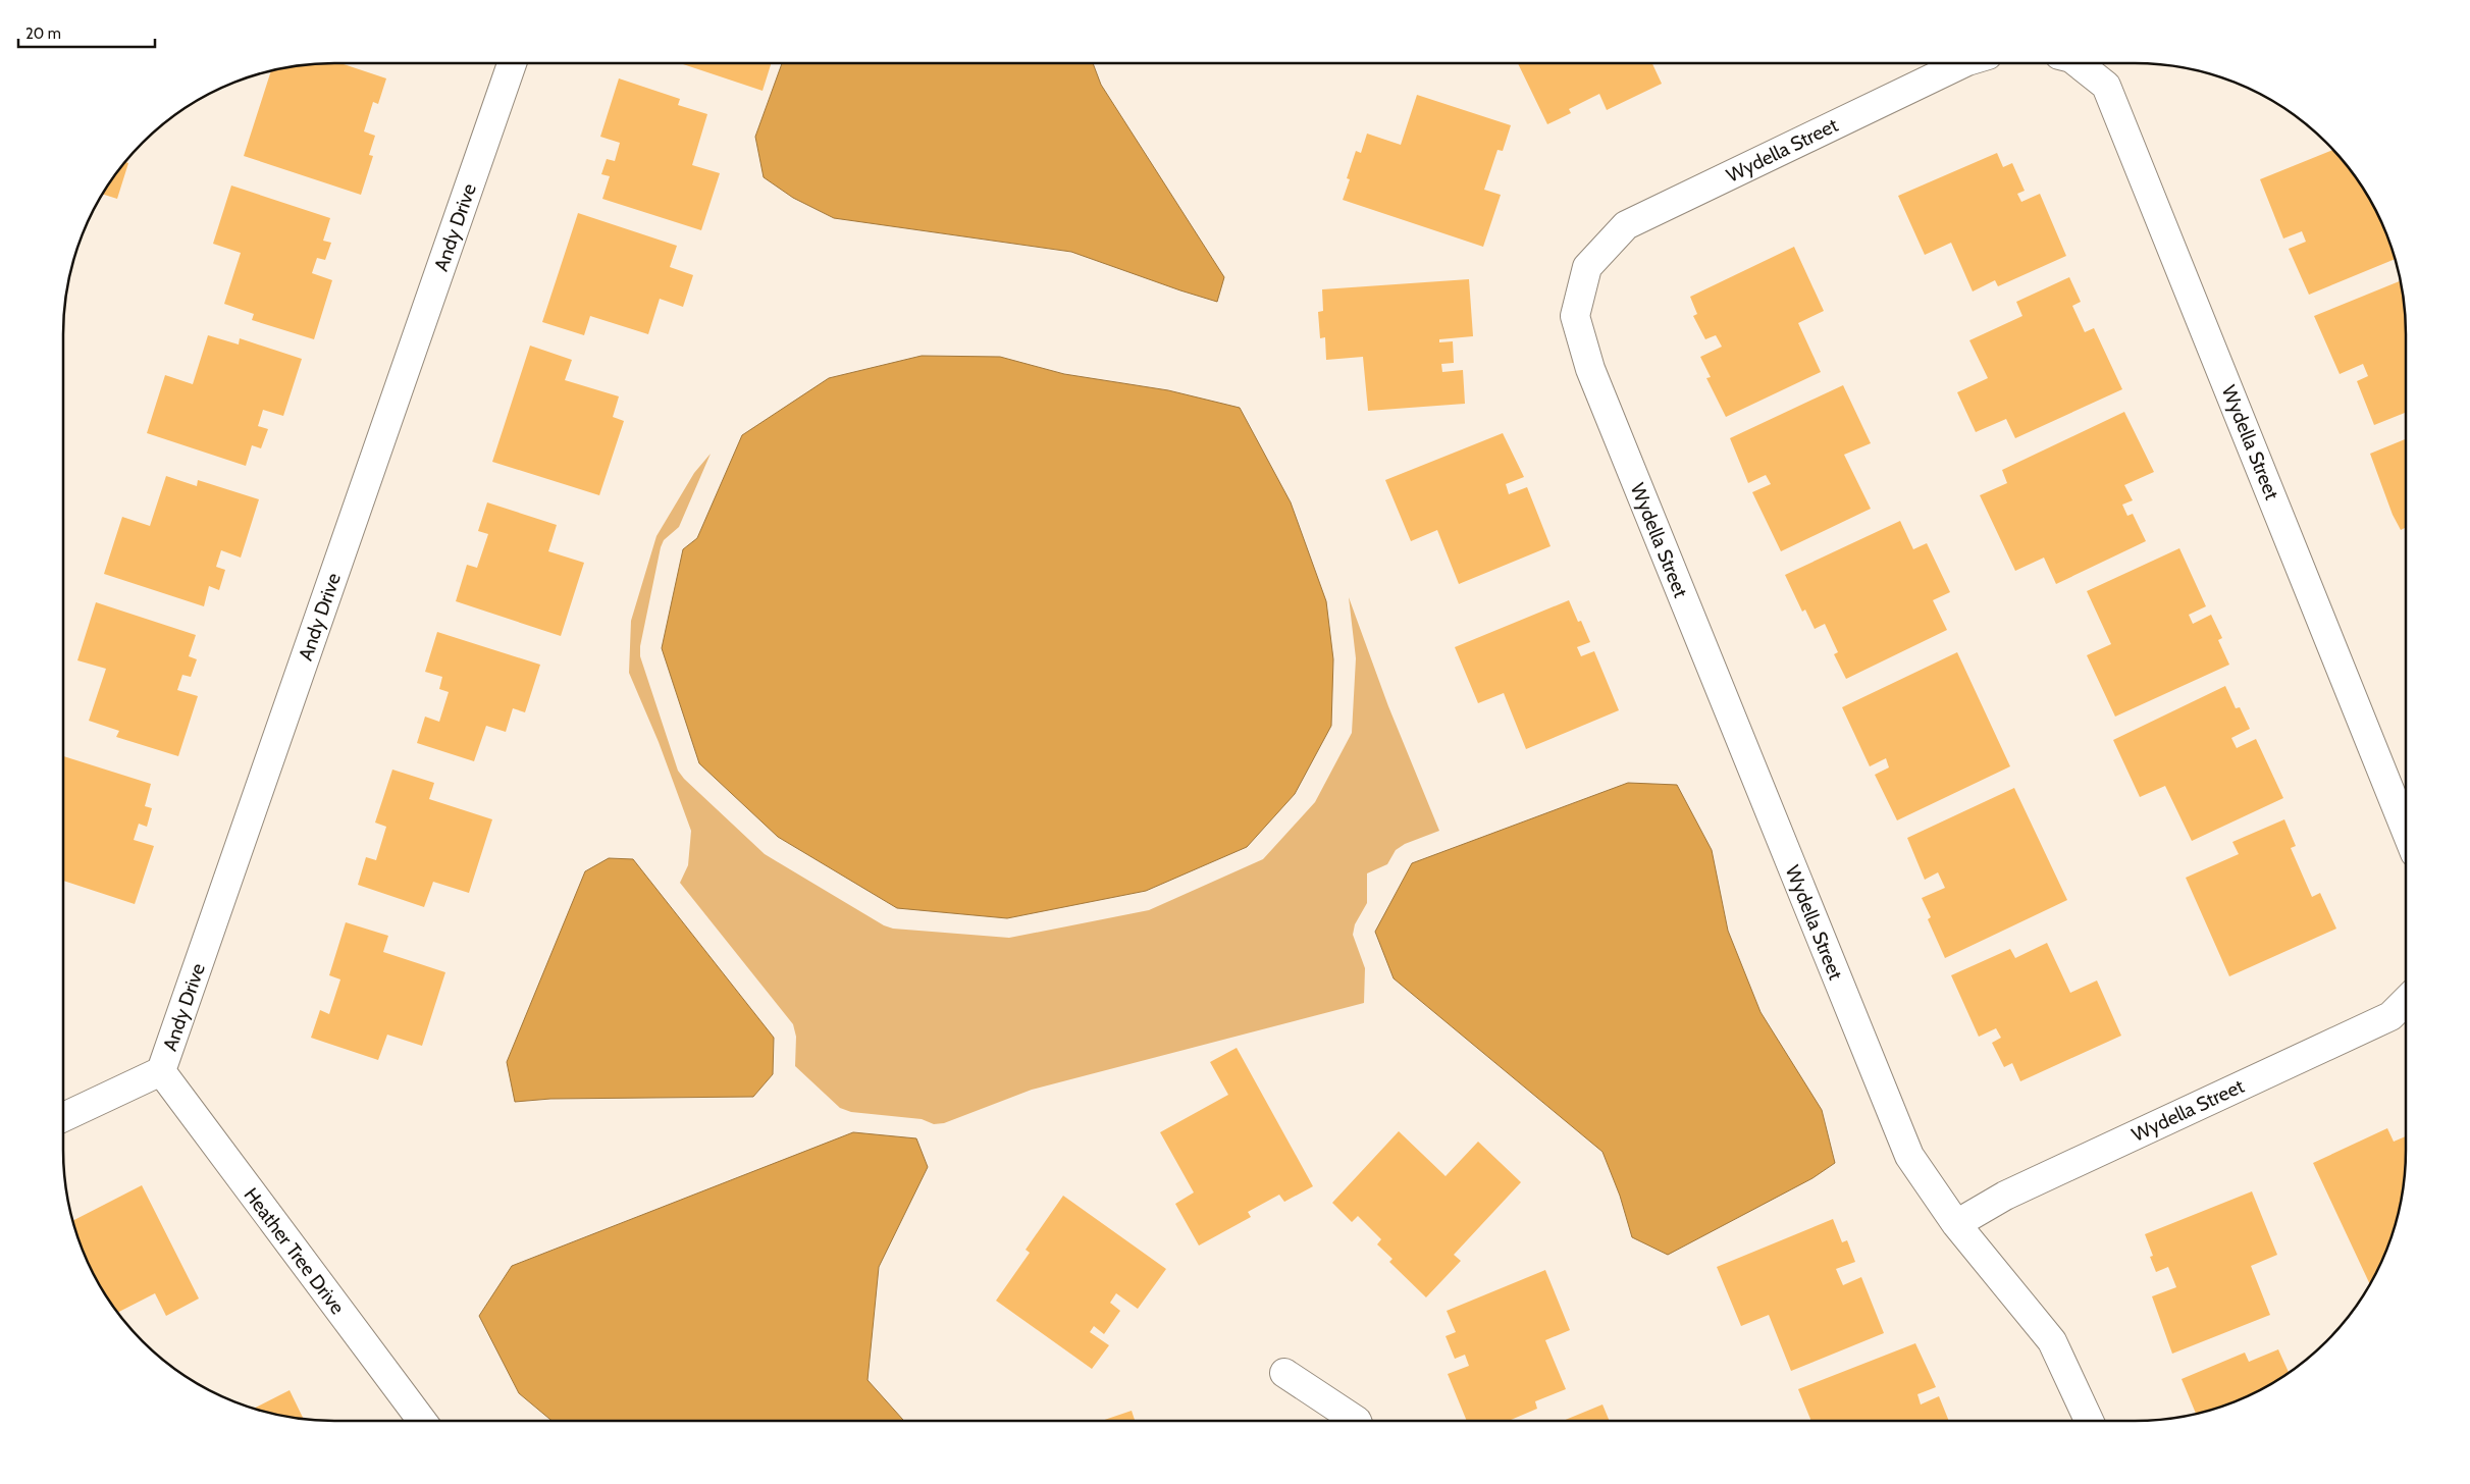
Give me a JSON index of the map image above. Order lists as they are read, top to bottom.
{
  "streets": {
    "street": ["Wydella Street", "Andy Drive", "Heather Tree Drive"]
  },
  "crossings": [
    ["Andy Drive", "Heather Tree Drive"]
  ],
  "scale_bar": "20 m"
}
